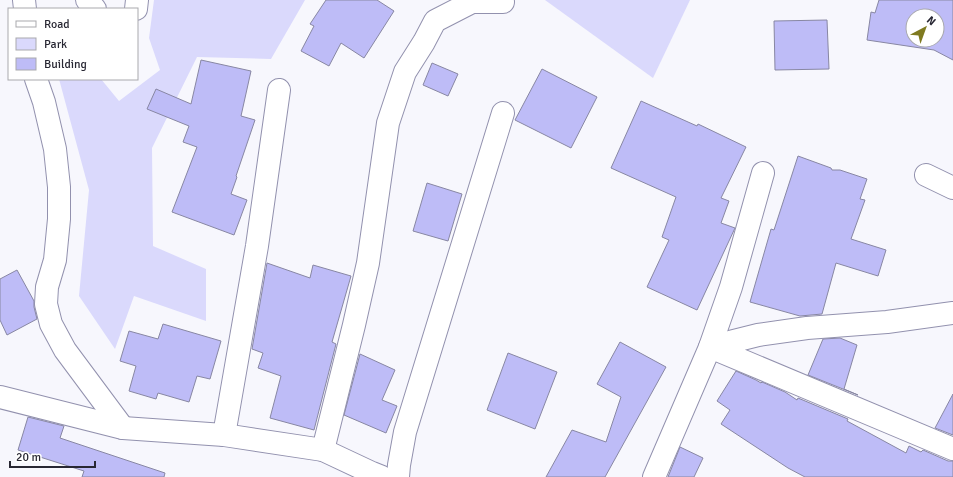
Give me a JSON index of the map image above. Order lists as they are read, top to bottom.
{
  "legend": ["Road", "Park", "Building"],
  "scale_bar": "20 m",
  "north": "top right"
}
